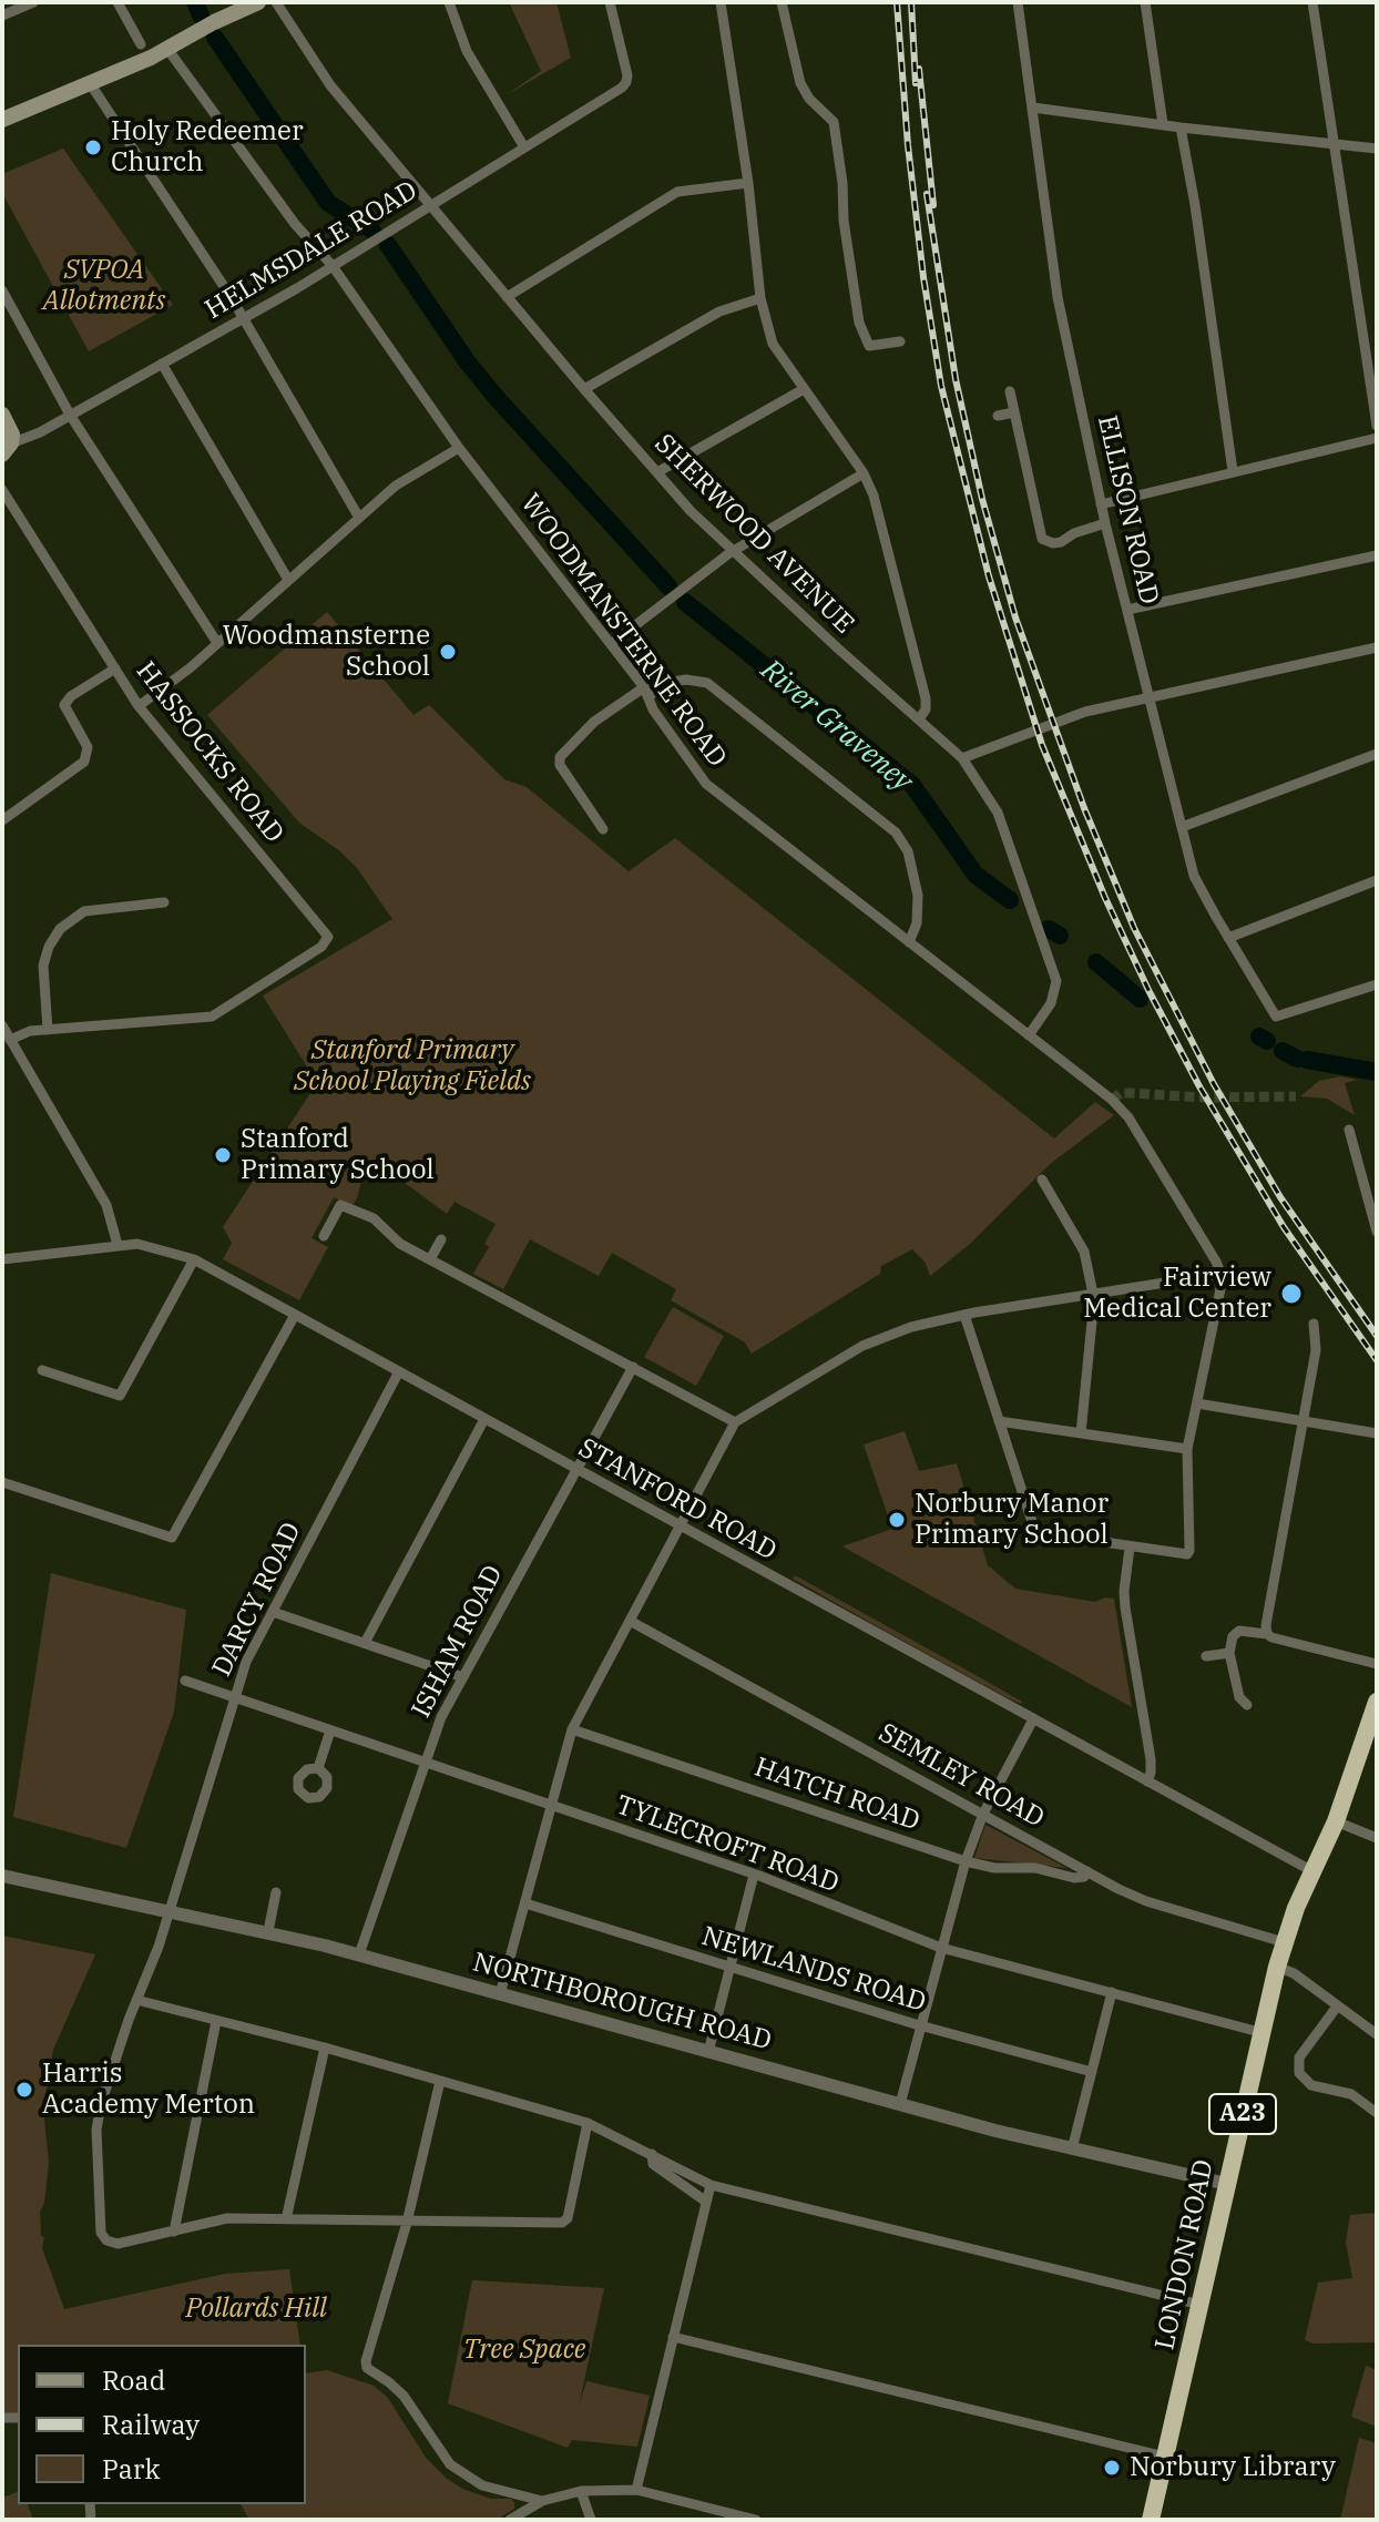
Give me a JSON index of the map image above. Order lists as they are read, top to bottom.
{
  "streets": {
    "highway": ["A23", "LONDON ROAD"],
    "street": [
      "HELMSDALE ROAD",
      "ELLISON ROAD",
      "SHERWOOD AVENUE",
      "WOODMANSTERNE ROAD",
      "HASSOCKS ROAD",
      "STANFORD ROAD",
      "DARCY ROAD",
      "ISHAM ROAD",
      "SEMLEY ROAD",
      "HATCH ROAD",
      "TYLECROFT ROAD",
      "NEWLANDS ROAD",
      "NORTHBOROUGH ROAD"
    ]
  },
  "crossings": [
    ["HELMSDALE ROAD", "SHERWOOD AVENUE"],
    ["HELMSDALE ROAD", "WOODMANSTERNE ROAD"],
    ["SHERWOOD AVENUE", "WOODMANSTERNE ROAD"],
    ["STANFORD ROAD", "DARCY ROAD"],
    ["STANFORD ROAD", "ISHAM ROAD"],
    ["STANFORD ROAD", "LONDON ROAD"],
    ["DARCY ROAD", "TYLECROFT ROAD"],
    ["DARCY ROAD", "NORTHBOROUGH ROAD"],
    ["ISHAM ROAD", "TYLECROFT ROAD"],
    ["ISHAM ROAD", "NORTHBOROUGH ROAD"],
    ["SEMLEY ROAD", "HATCH ROAD"],
    ["SEMLEY ROAD", "LONDON ROAD"],
    ["TYLECROFT ROAD", "LONDON ROAD"],
    ["NORTHBOROUGH ROAD", "LONDON ROAD"]
  ],
  "water": ["River Graveney"],
  "parks": [
    "SVPOA Allotments",
    "Stanford Primary School Playing Fields",
    "Pollards Hill",
    "Tree Space"
  ],
  "places": [
    "Holy Redeemer Church",
    "Woodmansterne School",
    "Stanford Primary School",
    "Fairview Medical Center",
    "Norbury Manor Primary School",
    "Harris Academy Merton",
    "Norbury Library"
  ],
  "legend": ["Road", "Railway", "Park"]
}
